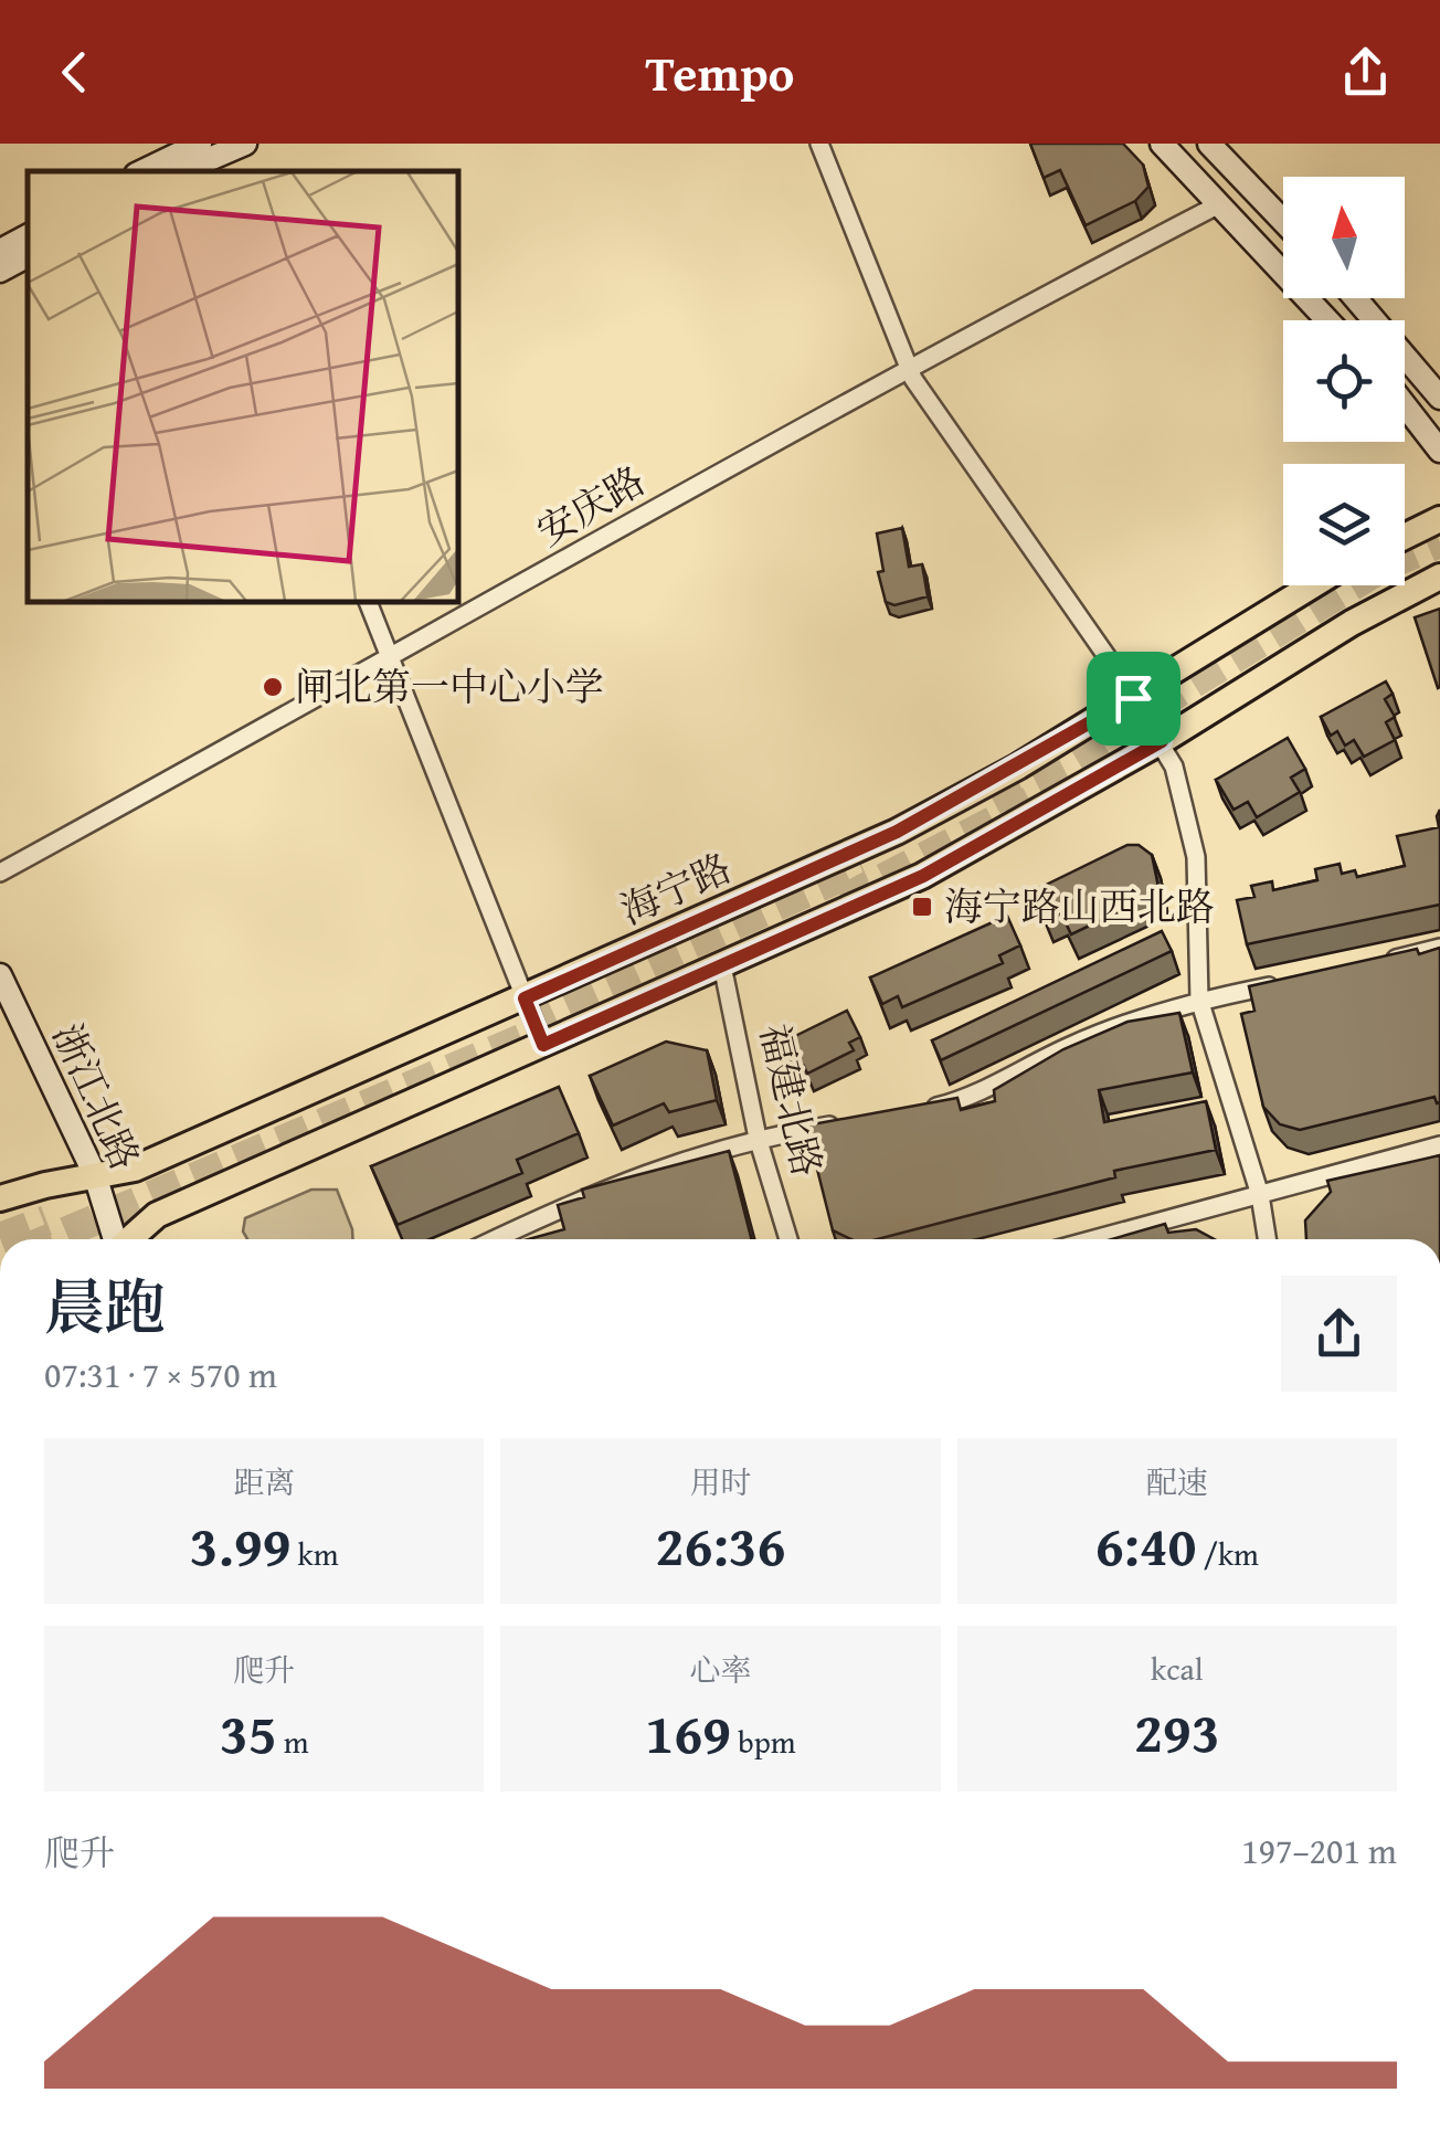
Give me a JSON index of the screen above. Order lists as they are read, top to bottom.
{
  "streets": {
    "main road": ["海宁路", "浙江北路"],
    "street": ["安庆路", "福建北路"]
  },
  "crossings": [
    ["海宁路", "浙江北路"]
  ],
  "places": {
    "other": ["闸北第一中心小学"],
    "transit": ["海宁路山西北路"]
  },
  "north": "top",
  "page": {
    "header": "Tempo",
    "heading": ["晨跑", "07:31 · 7 × 570 m"],
    "stats": [
      ["距离", "3.99 km"],
      ["用时", "26:36"],
      ["配速", "6:40 /km"],
      ["爬升", "35 m"],
      ["心率", "169 bpm"],
      ["kcal", "293"]
    ],
    "chart": ["爬升", "197–201 m"]
  }
}
